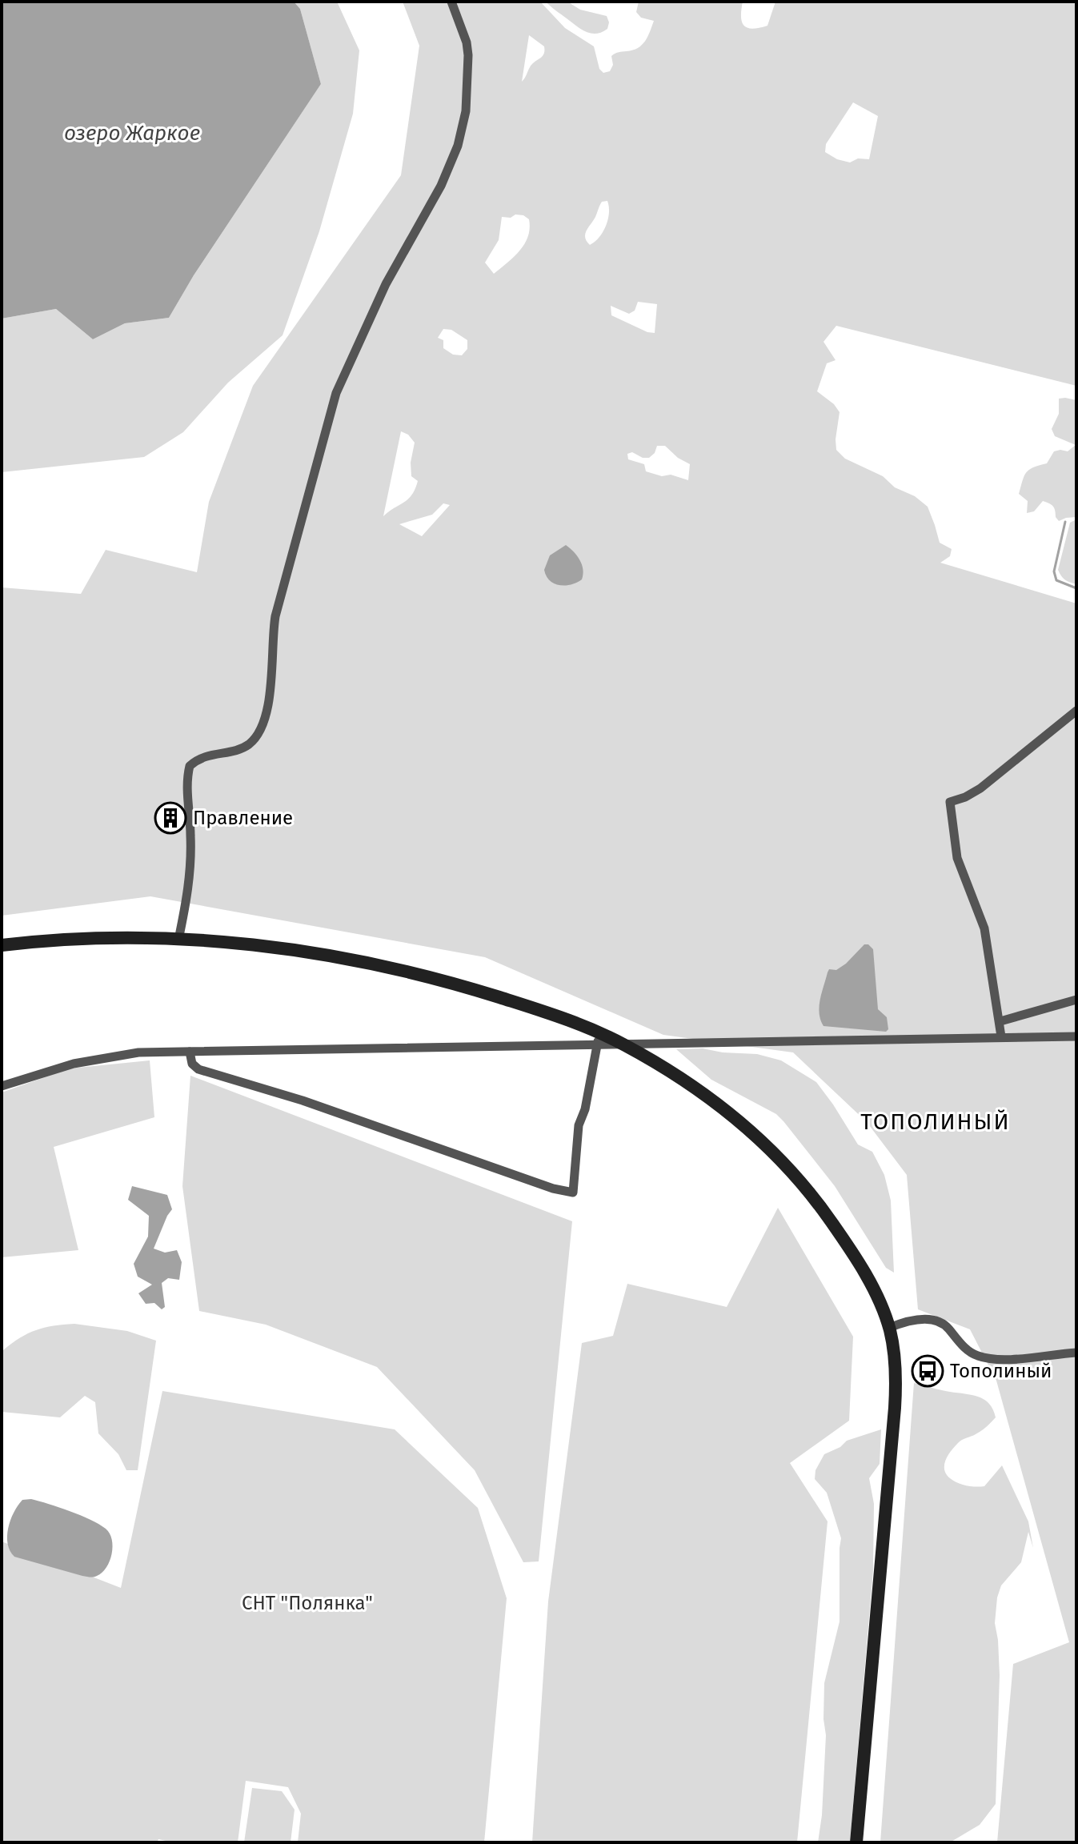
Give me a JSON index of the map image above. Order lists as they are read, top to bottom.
{
  "districts": ["ТОПОЛИНЫЙ"],
  "water": ["озеро Жаркое"],
  "parks": ["СНТ \"Полянка\""],
  "places": {
    "building": ["Правление"],
    "bus stop": ["Тополиный"]
  }
}
